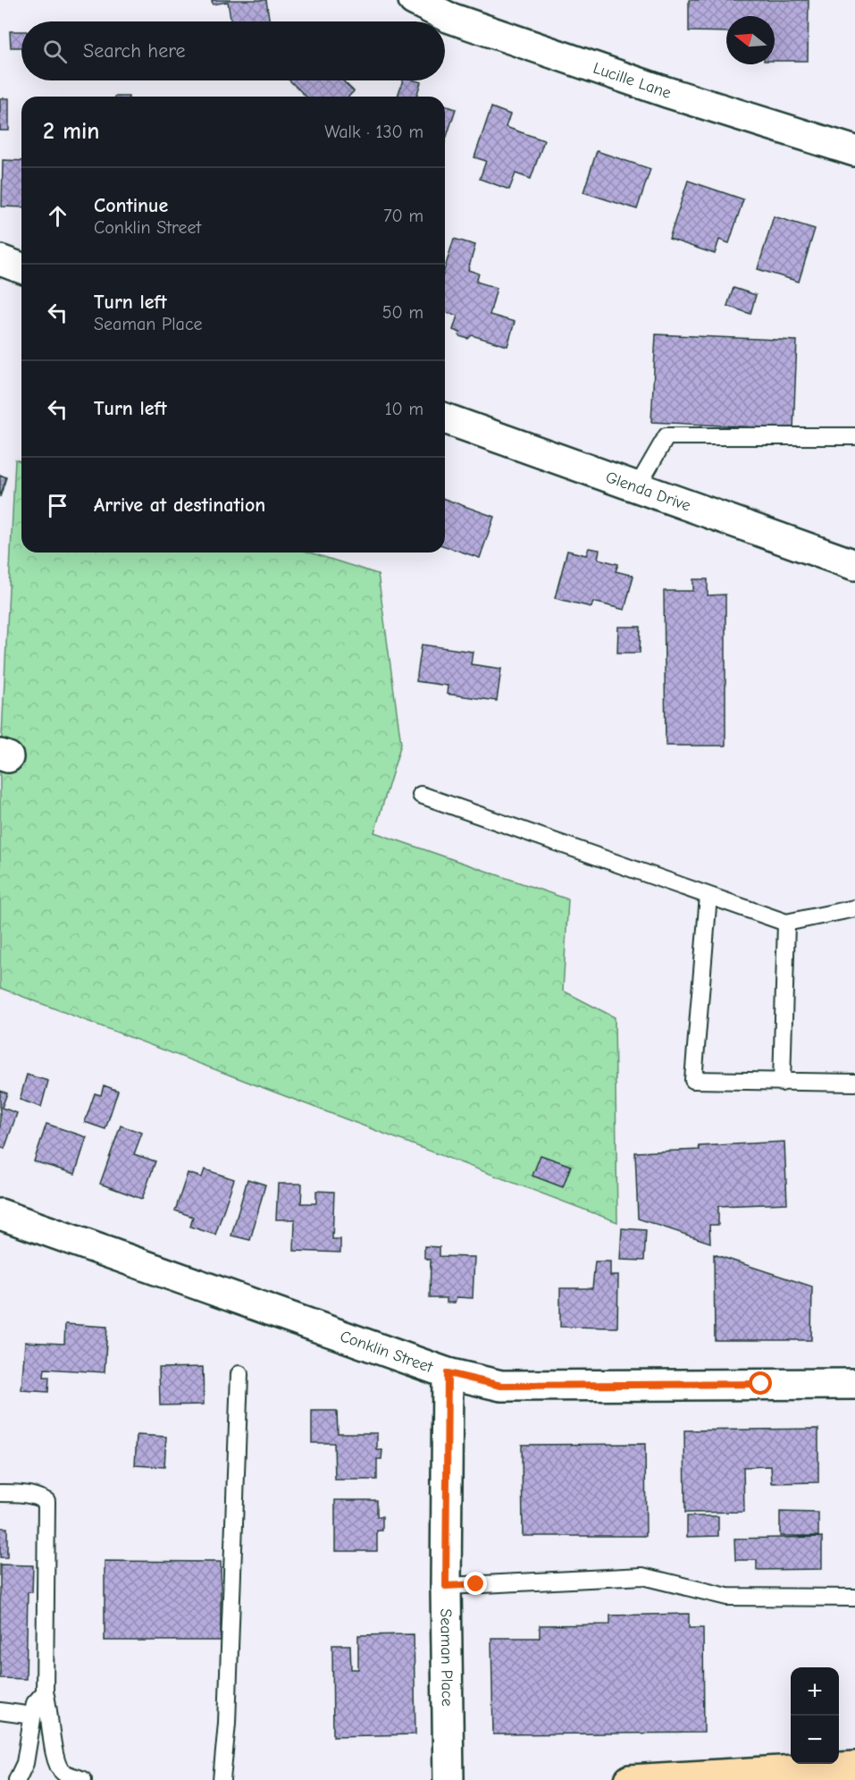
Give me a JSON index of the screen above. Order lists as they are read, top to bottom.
{
  "streets": {
    "street": [
      "Lucille Lane",
      "Glenda Drive",
      "Conklin Street",
      "Seaman Place"
    ]
  },
  "crossings": [
    ["Conklin Street", "Seaman Place"]
  ],
  "north": "left",
  "page": {
    "search": "Search here",
    "heading": ["2 min", "Walk · 130 m"],
    "list": [
      ["Continue", "Conklin Street", "70 m"],
      ["Turn left", "Seaman Place", "50 m"],
      ["Turn left", "10 m"],
      "Arrive at destination"
    ],
    "map_buttons": ["+", "−"]
  }
}
